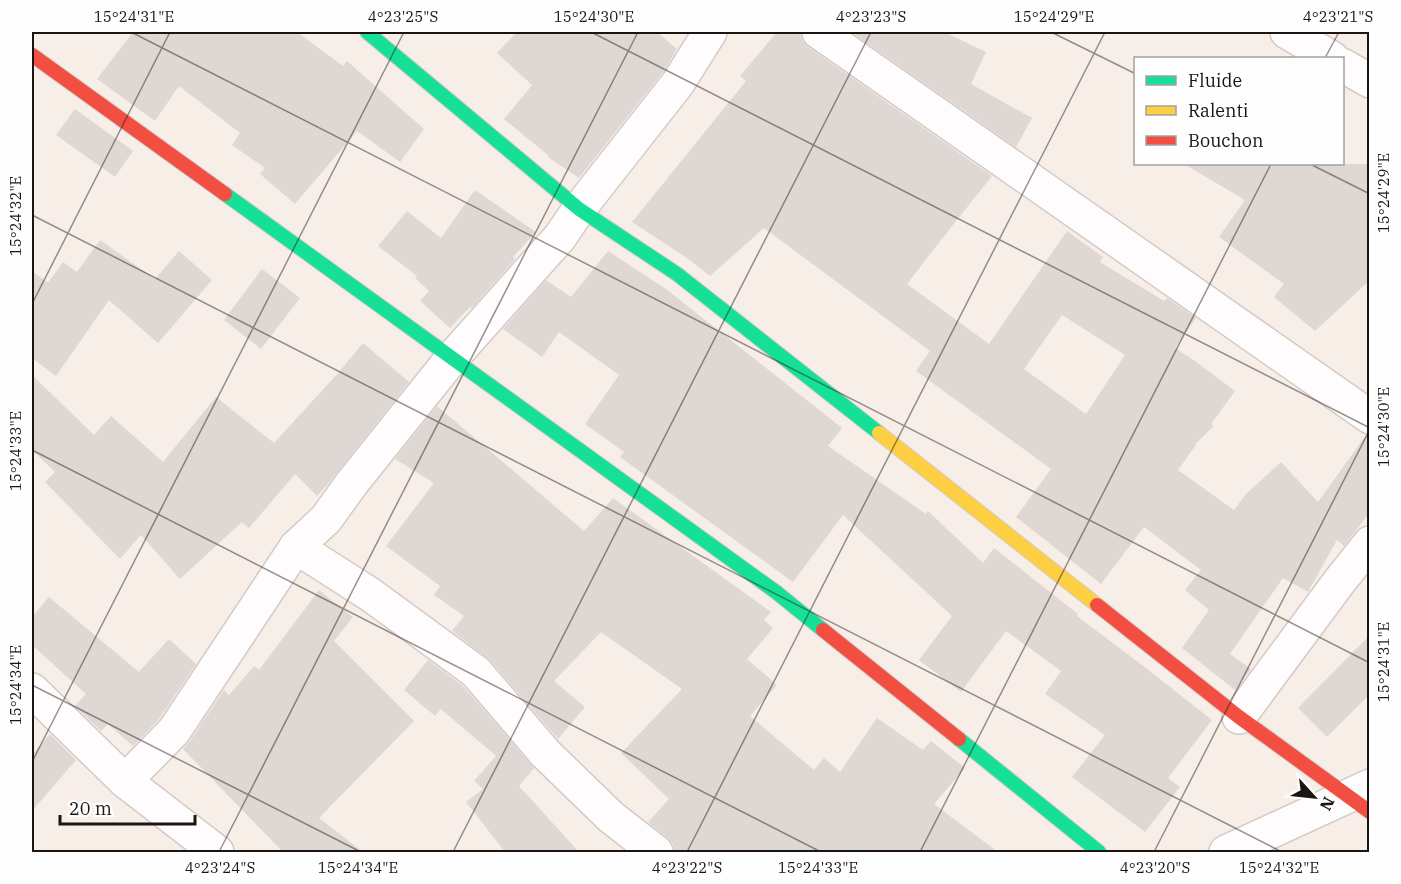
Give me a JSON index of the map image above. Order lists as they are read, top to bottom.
{
  "legend": ["Fluide", "Ralenti", "Bouchon"],
  "scale_bar": "20 m",
  "north": "bottom right",
  "coordinates": [
    "15°24'31\"E",
    "4°23'25\"S",
    "15°24'30\"E",
    "4°23'23\"S",
    "15°24'29\"E",
    "4°23'21\"S",
    "15°24'32\"E",
    "15°24'33\"E",
    "15°24'34\"E",
    "4°23'24\"S",
    "4°23'22\"S",
    "4°23'20\"S"
  ]
}
